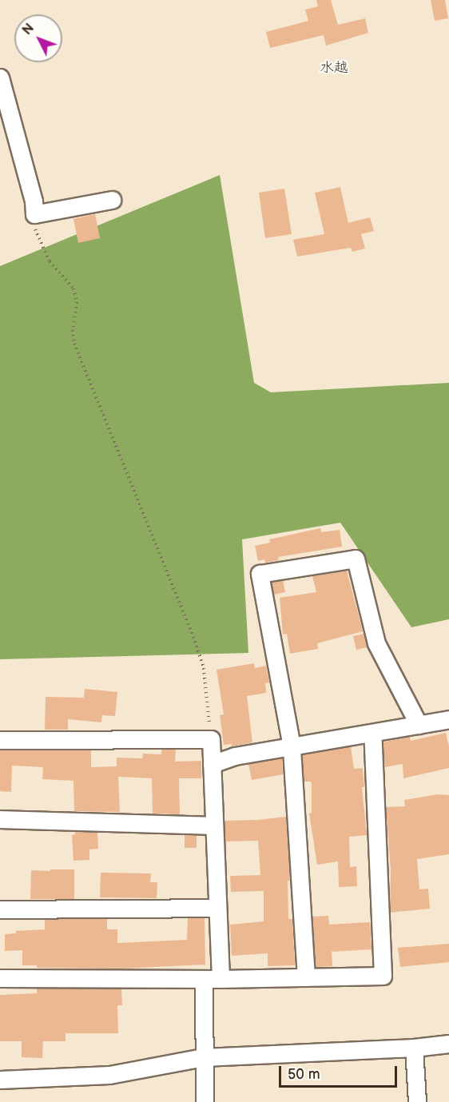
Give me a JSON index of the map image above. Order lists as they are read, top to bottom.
{
  "districts": ["水越"],
  "scale_bar": "50 m",
  "north": "top left"
}
